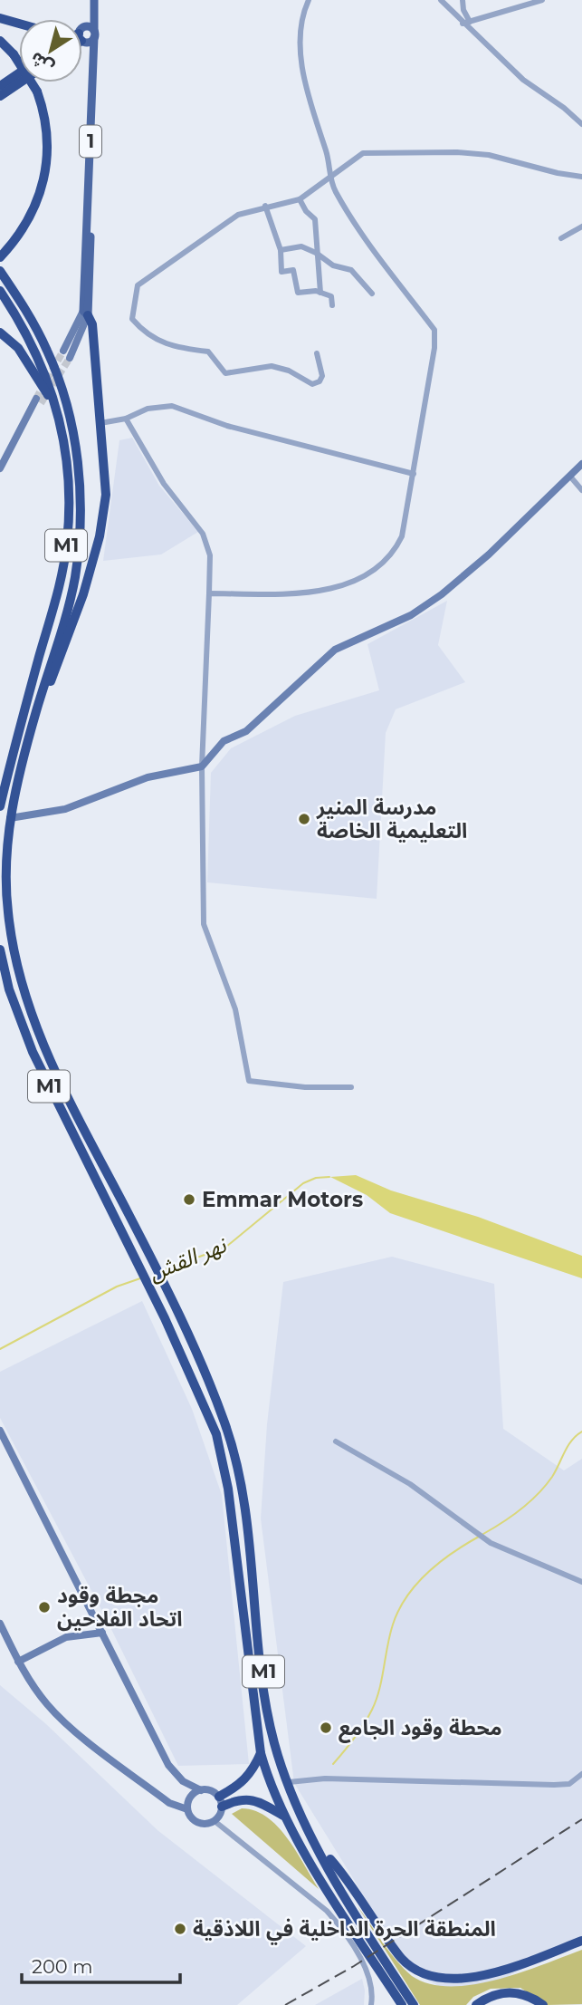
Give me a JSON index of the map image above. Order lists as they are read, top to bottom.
{
  "streets": {
    "highway": ["M1"],
    "main road": ["1"]
  },
  "water": ["نهر القش"],
  "places": [
    "مدرسة المنير التعليمية الخاصة",
    "Emmar Motors",
    "مجطة وقود اتحاد الفلاحين",
    "محطة وقود الجامع",
    "المنطقة الحرة الداخلية في اللاذقية"
  ],
  "scale_bar": "200 m",
  "north": "bottom left"
}
